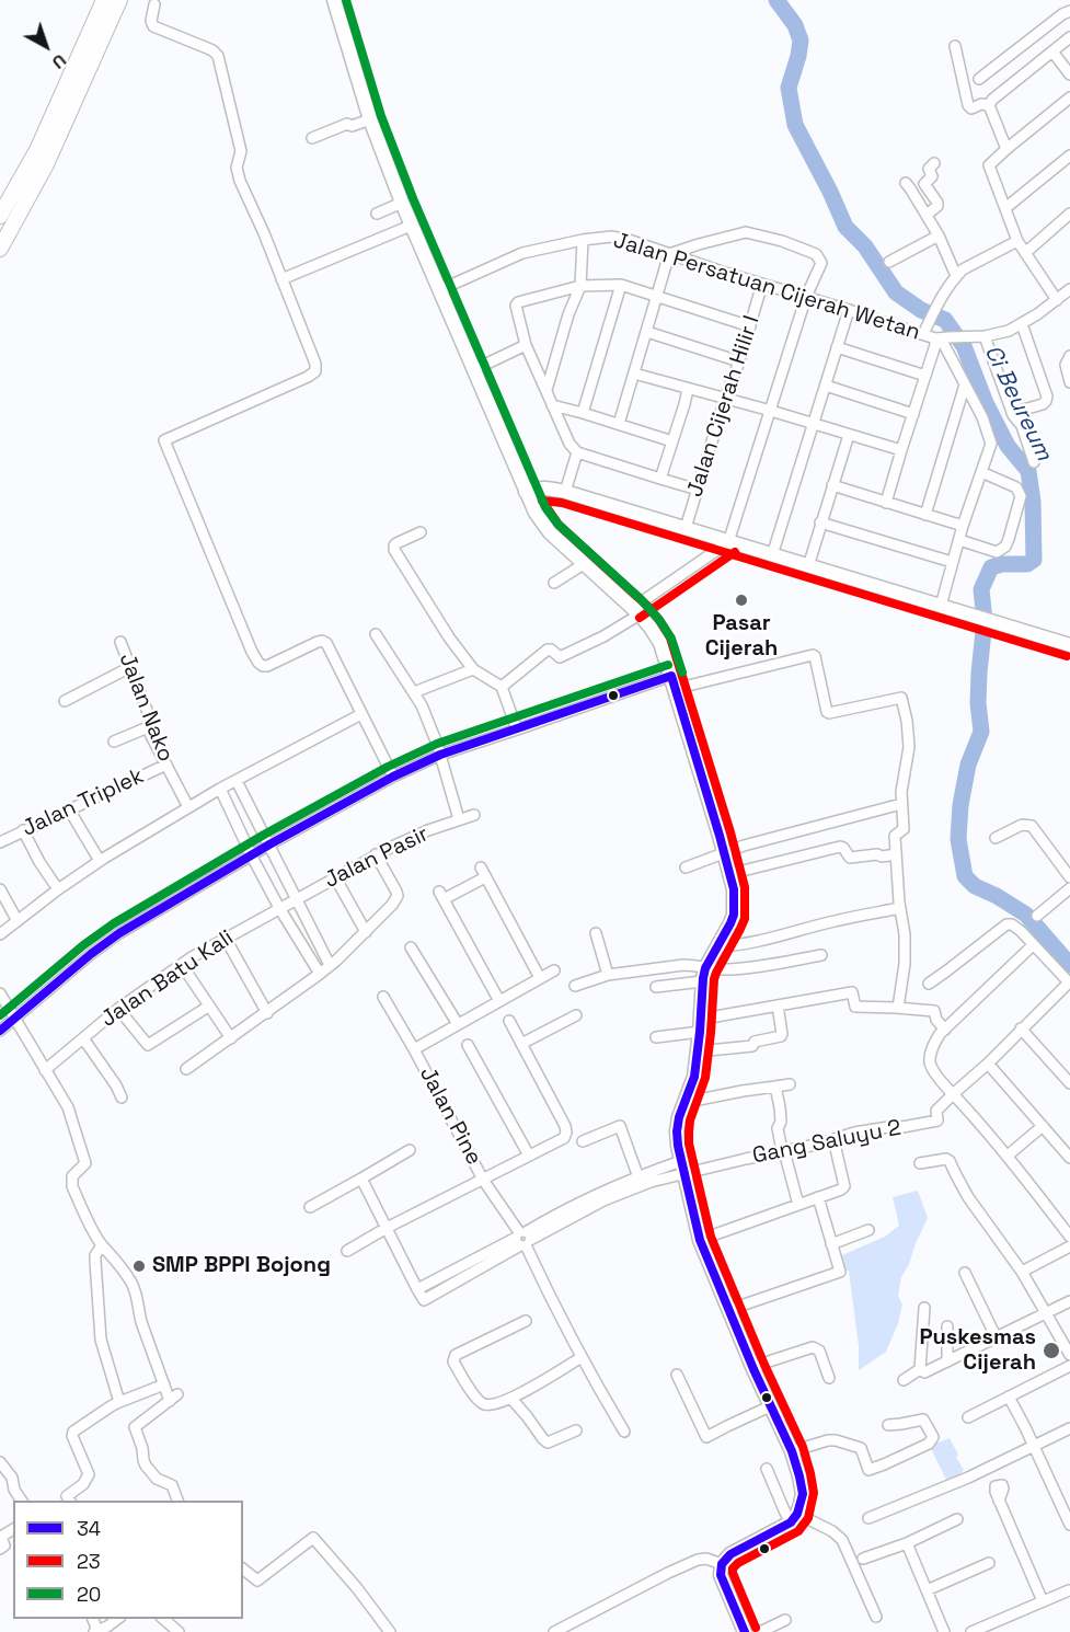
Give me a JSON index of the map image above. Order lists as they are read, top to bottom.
{
  "streets": {
    "street": [
      "Jalan Persatuan Cijerah Wetan",
      "Jalan Cijerah Hilir I",
      "Jalan Nako",
      "Jalan Triplek",
      "Jalan Pasir",
      "Jalan Batu Kali",
      "Jalan Pine",
      "Gang Saluyu 2"
    ]
  },
  "crossings": [
    ["Jalan Persatuan Cijerah Wetan", "Jalan Cijerah Hilir I"],
    ["Jalan Nako", "Jalan Triplek"],
    ["Jalan Pasir", "Jalan Batu Kali"],
    ["Jalan Pine", "Gang Saluyu 2"]
  ],
  "water": ["Ci Beureum"],
  "places": ["Pasar Cijerah", "SMP BPPI Bojong", "Puskesmas Cijerah"],
  "lines": ["transit line 20", "transit line 23", "transit line 34"],
  "legend": ["34", "23", "20"],
  "north": "bottom right"
}
